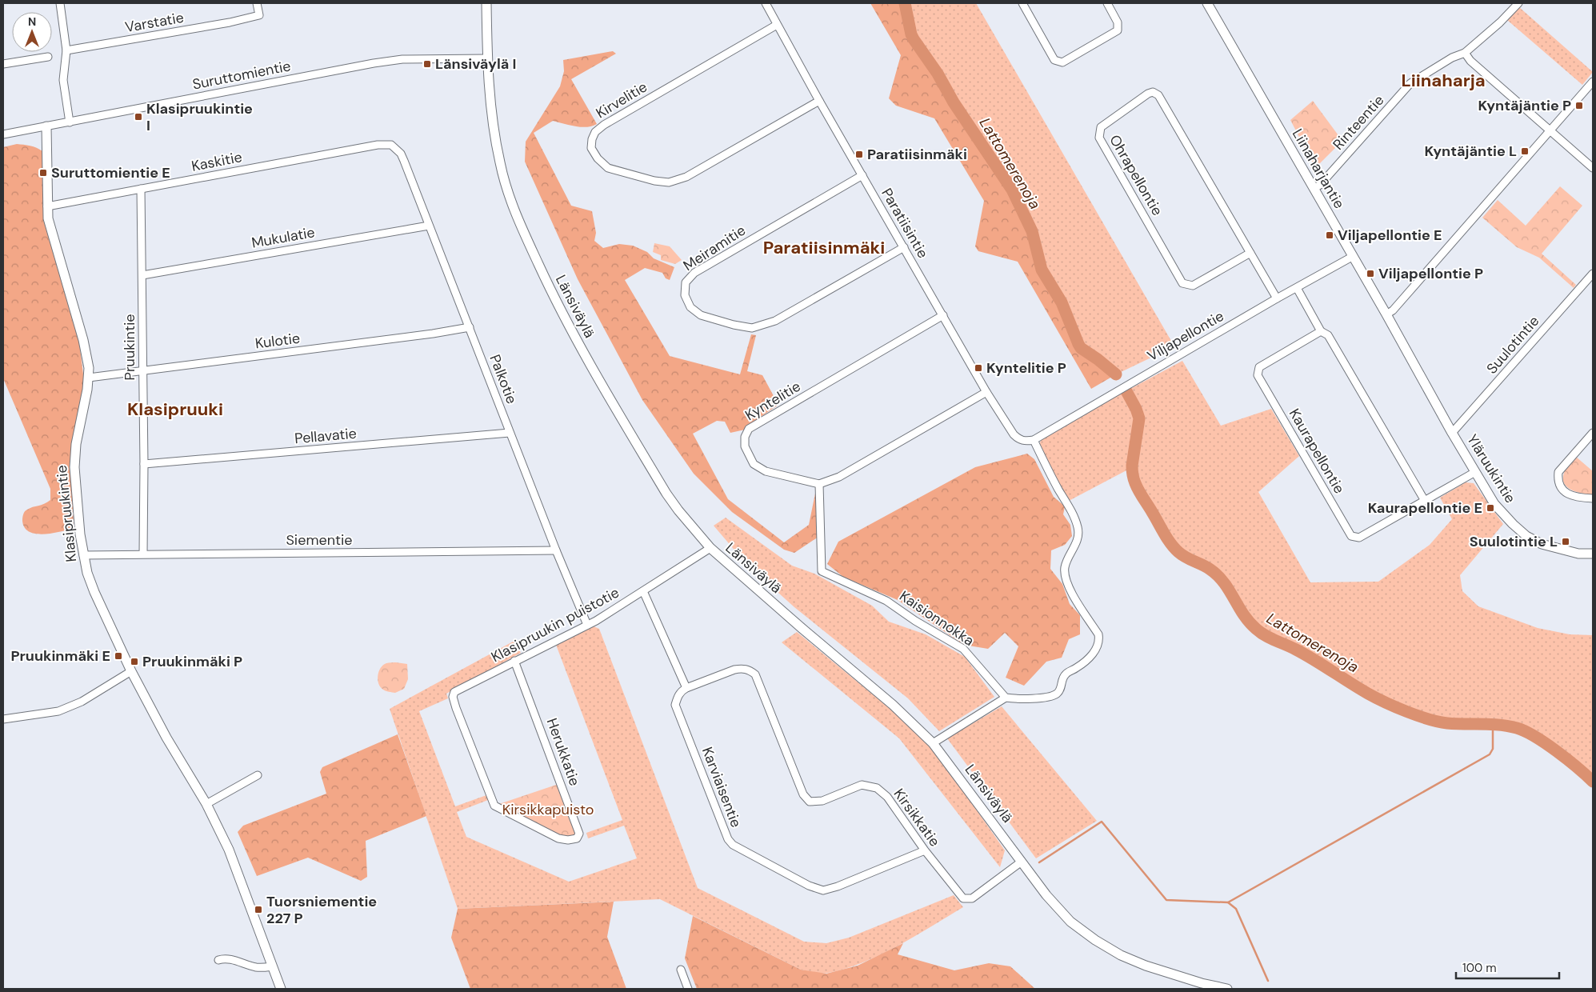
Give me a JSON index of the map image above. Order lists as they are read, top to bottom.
{
  "streets": {
    "main road": [
      "Liinaharjantie",
      "Länsiväylä",
      "Yläruukintie",
      "Klasipruukintie"
    ],
    "street": [
      "Varstatie",
      "Suruttomientie",
      "Kirvelitie",
      "Rinteentie",
      "Kaskitie",
      "Ohrapellontie",
      "Paratiisintie",
      "Mukulatie",
      "Meiramitie",
      "Viljapellontie",
      "Kulotie",
      "Suulotintie",
      "Pruukintie",
      "Palkotie",
      "Kyntelitie",
      "Pellavatie",
      "Kaurapellontie",
      "Siementie",
      "Kaisionnokka",
      "Klasipruukin puistotie",
      "Herukkatie",
      "Karviaisentie",
      "Kirsikkatie"
    ]
  },
  "crossings": [
    ["Suruttomientie", "Länsiväylä"],
    ["Suruttomientie", "Klasipruukintie"],
    ["Kirvelitie", "Paratiisintie"],
    ["Rinteentie", "Liinaharjantie"],
    ["Kaskitie", "Pruukintie"],
    ["Kaskitie", "Palkotie"],
    ["Kaskitie", "Klasipruukintie"],
    ["Liinaharjantie", "Viljapellontie"],
    ["Liinaharjantie", "Suulotintie"],
    ["Liinaharjantie", "Yläruukintie"],
    ["Ohrapellontie", "Viljapellontie"],
    ["Paratiisintie", "Meiramitie"],
    ["Paratiisintie", "Viljapellontie"],
    ["Paratiisintie", "Kyntelitie"],
    ["Mukulatie", "Pruukintie"],
    ["Mukulatie", "Palkotie"],
    ["Länsiväylä", "Klasipruukin puistotie"],
    ["Länsiväylä", "Kirsikkatie"],
    ["Kulotie", "Pruukintie"],
    ["Kulotie", "Palkotie"],
    ["Kulotie", "Klasipruukintie"],
    ["Suulotintie", "Yläruukintie"],
    ["Pruukintie", "Pellavatie"],
    ["Pruukintie", "Siementie"],
    ["Palkotie", "Pellavatie"],
    ["Palkotie", "Siementie"],
    ["Palkotie", "Klasipruukin puistotie"],
    ["Kyntelitie", "Kaisionnokka"],
    ["Kaurapellontie", "Yläruukintie"],
    ["Klasipruukintie", "Siementie"],
    ["Klasipruukin puistotie", "Herukkatie"],
    ["Karviaisentie", "Kirsikkatie"]
  ],
  "districts": ["Liinaharja", "Paratiisinmäki", "Klasipruuki"],
  "water": ["Lattomerenoja"],
  "parks": ["Kirsikkapuisto"],
  "places": {
    "transit": [
      "Länsiväylä I",
      "Kyntäjäntie P",
      "Klasipruukintie I",
      "Kyntäjäntie L",
      "Paratiisinmäki",
      "Suruttomientie E",
      "Viljapellontie E",
      "Viljapellontie P",
      "Kyntelitie P",
      "Kaurapellontie E",
      "Suulotintie L",
      "Pruukinmäki E",
      "Pruukinmäki P",
      "Tuorsniementie 227 P"
    ]
  },
  "scale_bar": "100 m",
  "north": "top"
}
